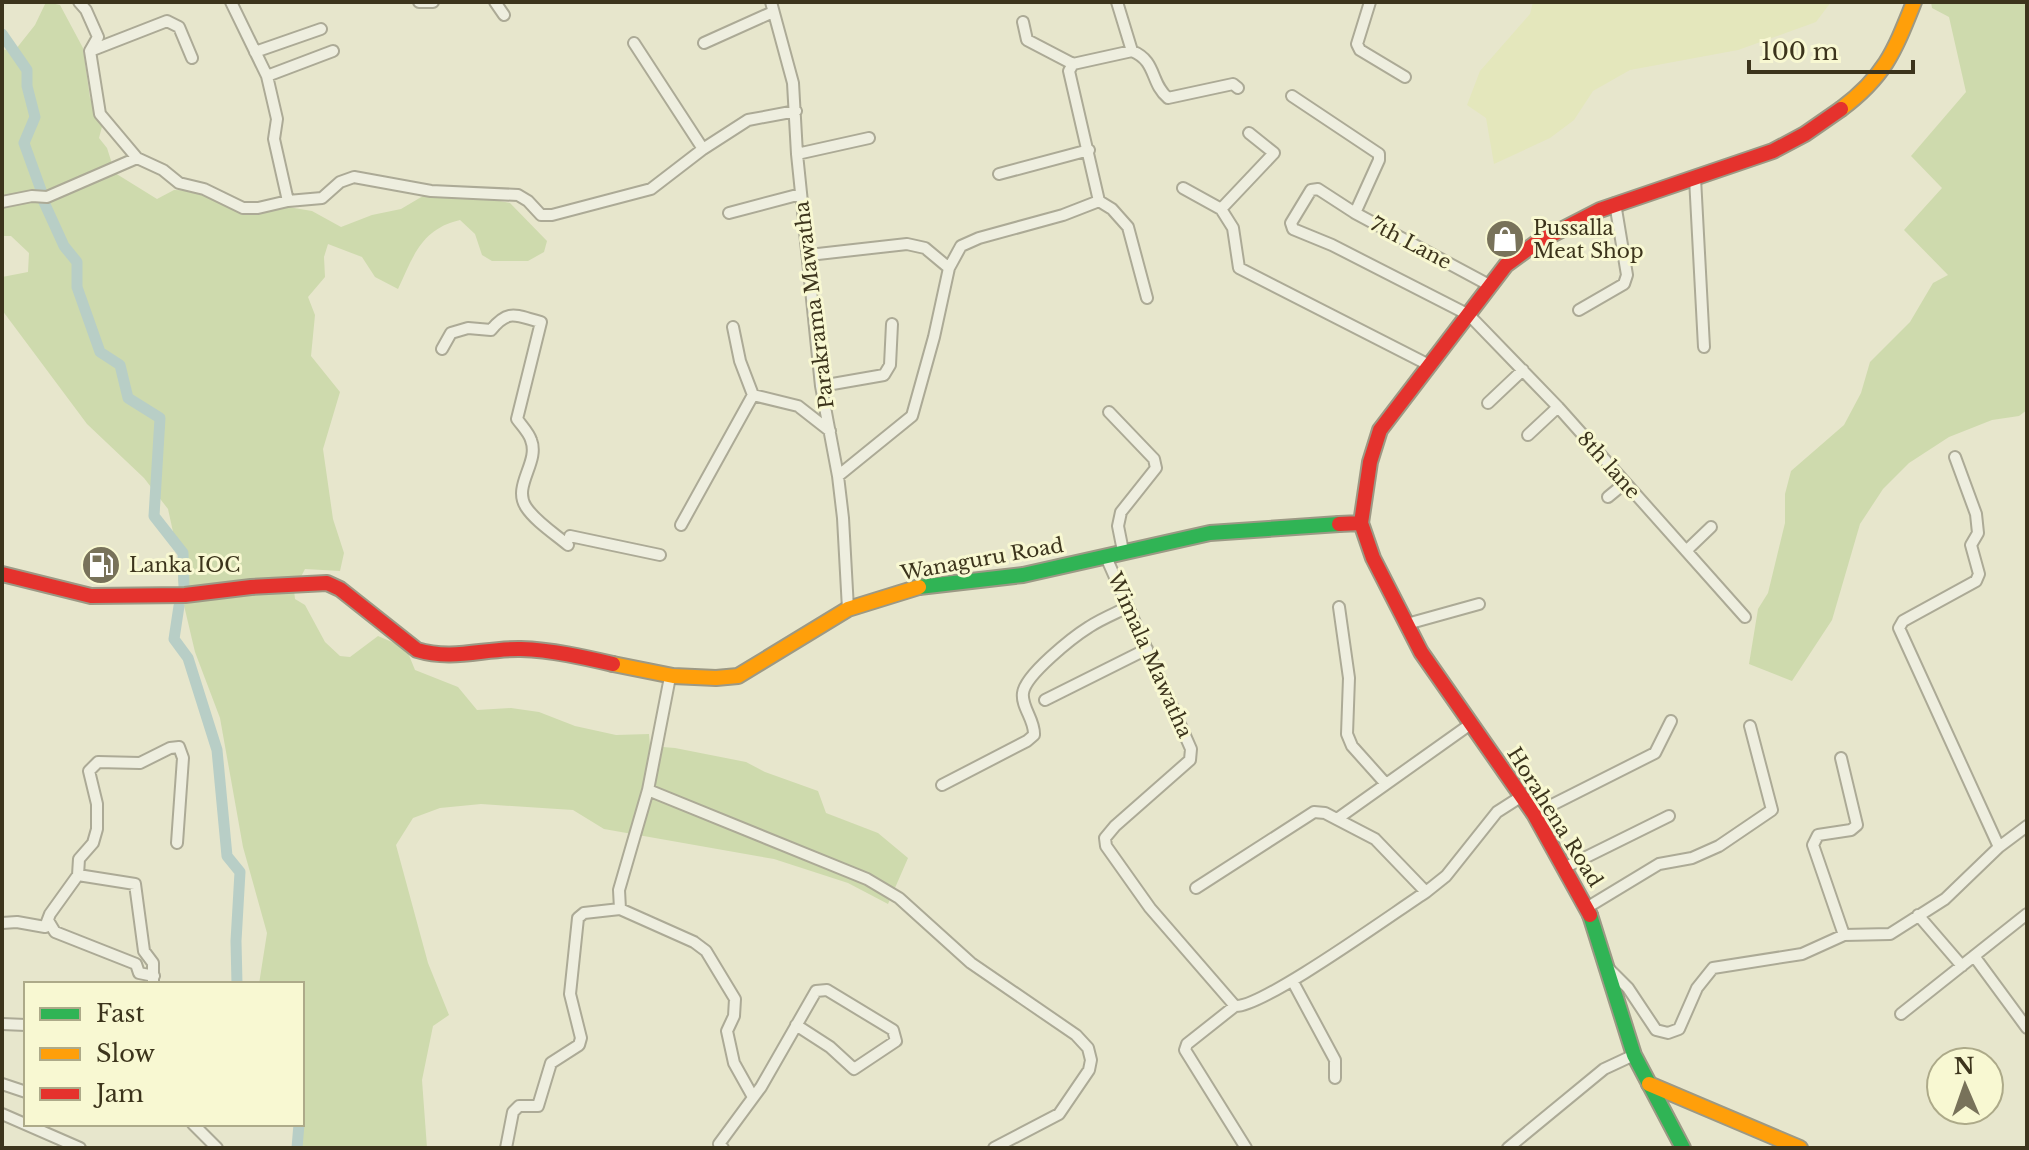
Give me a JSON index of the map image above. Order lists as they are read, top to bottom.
{
  "streets": {
    "street": [
      "7th Lane",
      "Parakrama Mawatha",
      "8th lane",
      "Wanaguru Road",
      "Wimala Mawatha",
      "Horahena Road"
    ]
  },
  "crossings": [
    ["7th Lane", "8th lane"],
    ["Parakrama Mawatha", "Wanaguru Road"],
    ["Wanaguru Road", "Wimala Mawatha"],
    ["Wanaguru Road", "Horahena Road"]
  ],
  "places": {
    "shop": ["Pussalla Meat Shop"],
    "fuel station": ["Lanka IOC"]
  },
  "legend": ["Fast", "Slow", "Jam"],
  "scale_bar": "100 m",
  "north": "top"
}
